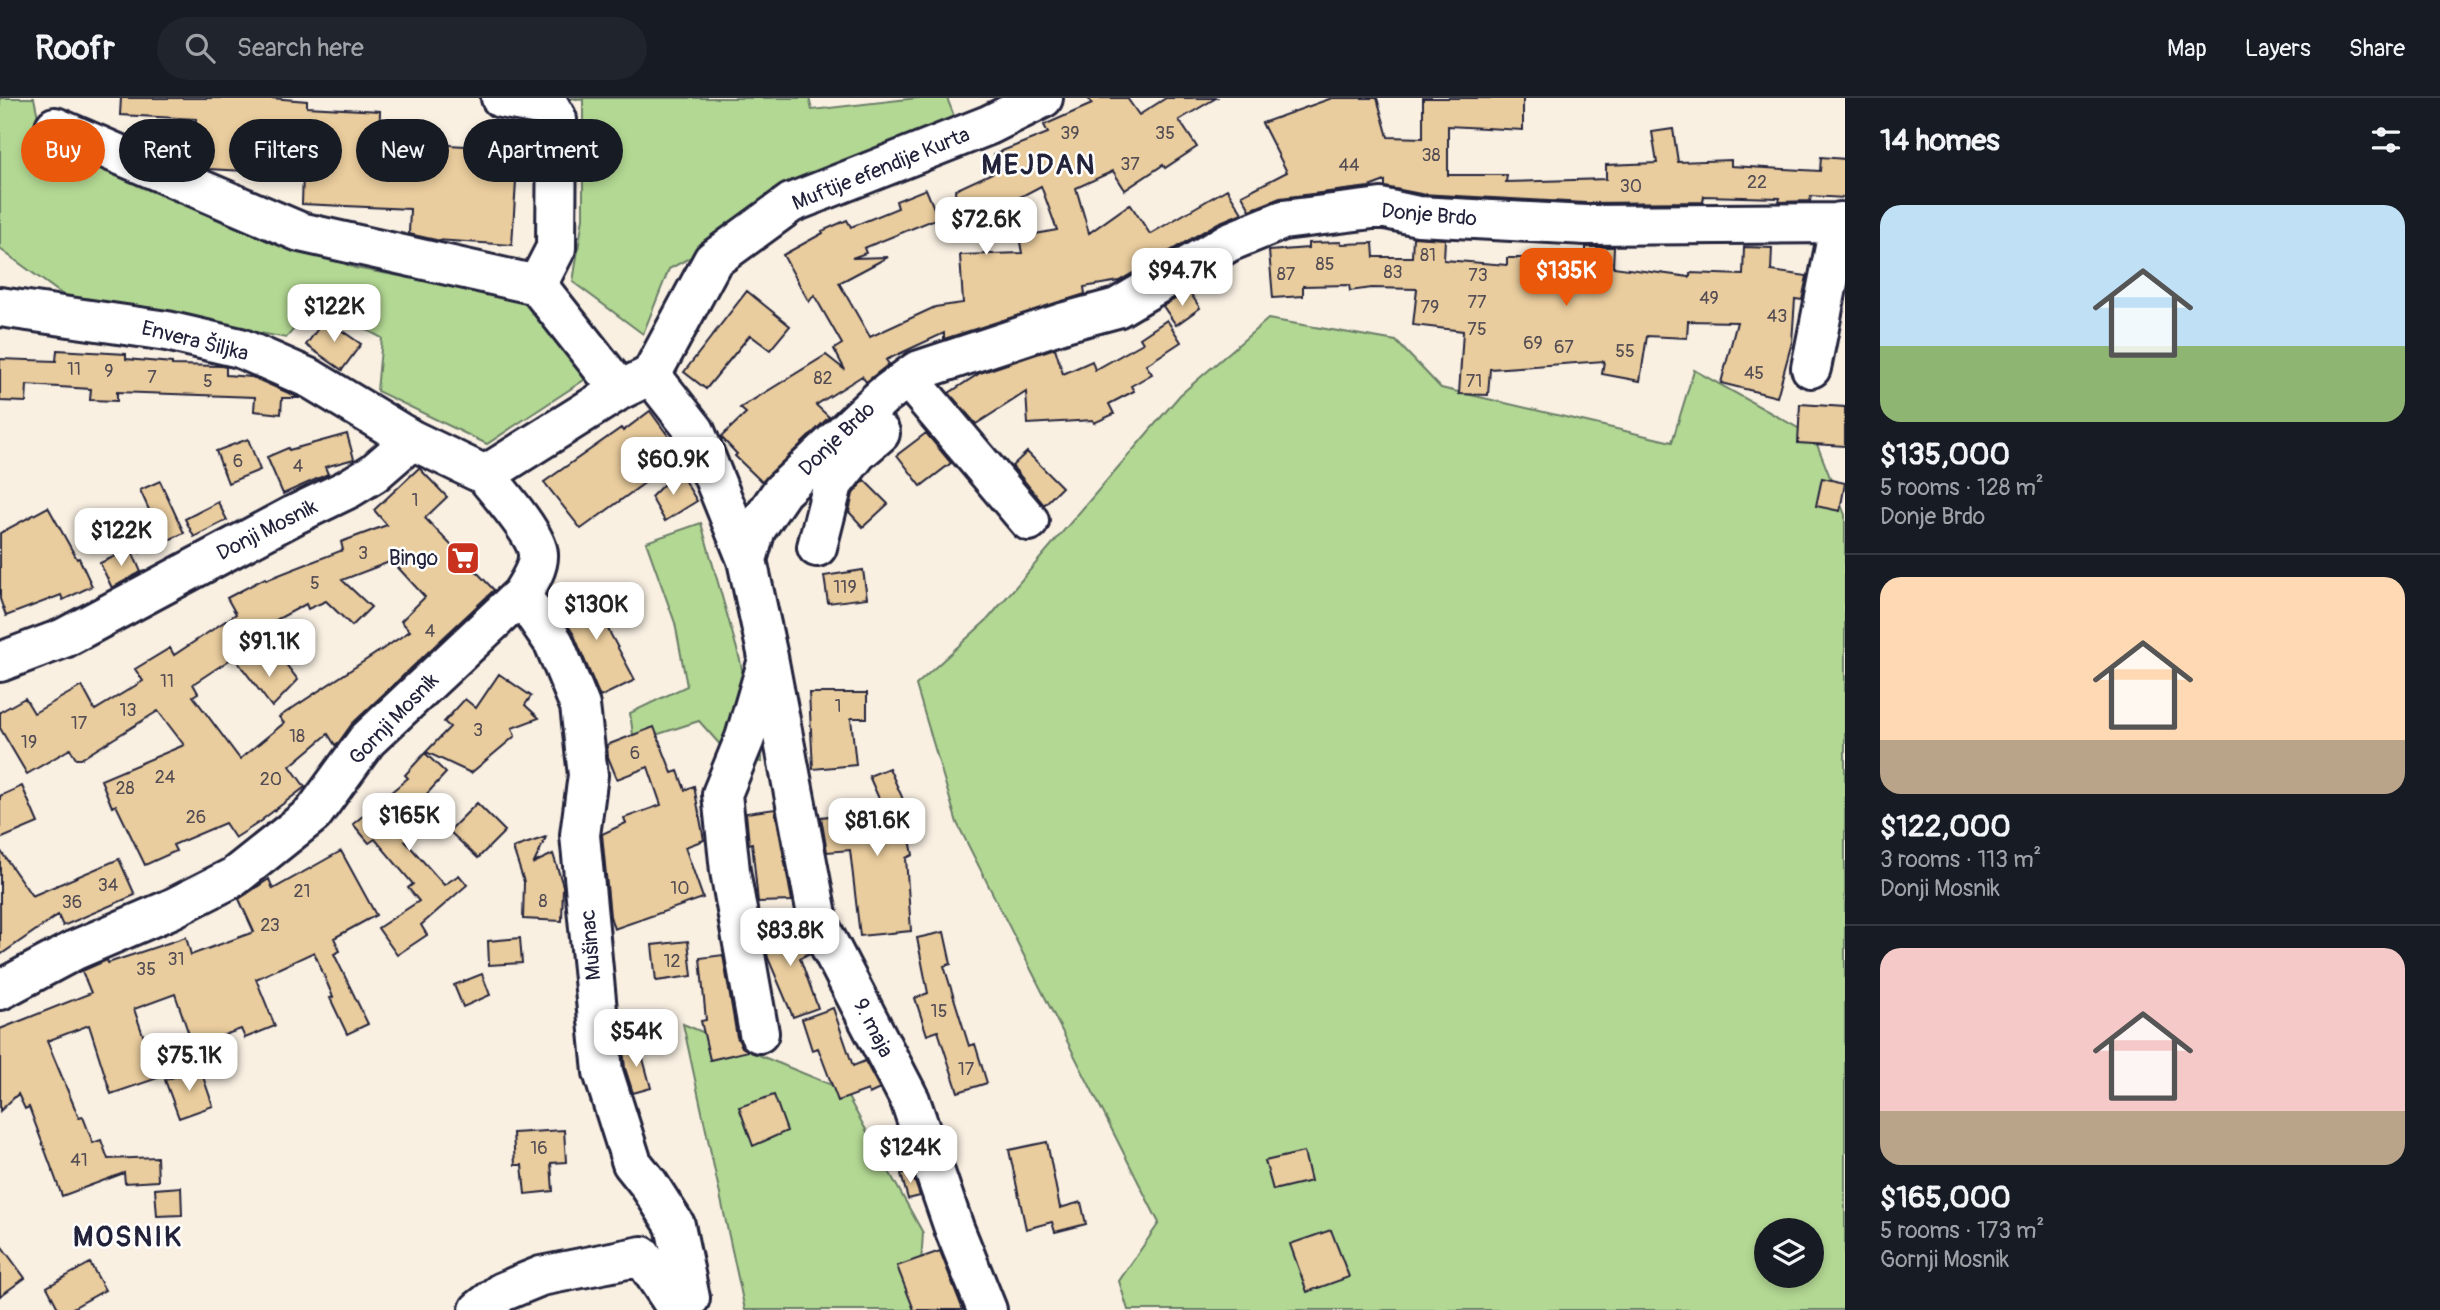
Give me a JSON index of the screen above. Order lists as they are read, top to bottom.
{
  "streets": {
    "street": [
      "Muftije efendije Kurta",
      "Donje Brdo",
      "Envera Šiljka",
      "Donji Mosnik",
      "Gornji Mosnik",
      "Mušinac",
      "9. maja"
    ]
  },
  "crossings": [
    ["Muftije efendije Kurta", "Gornji Mosnik"],
    ["Muftije efendije Kurta", "9. maja"],
    ["Donje Brdo", "9. maja"],
    ["Envera Šiljka", "Donji Mosnik"],
    ["Gornji Mosnik", "Mušinac"]
  ],
  "districts": ["MEJDAN", "MOSNIK"],
  "places": {
    "supermarket": ["Bingo"]
  },
  "house_numbers": [
    "39",
    "35",
    "38",
    "37",
    "44",
    "22",
    "30",
    "81",
    "85",
    "83",
    "87",
    "73",
    "49",
    "77",
    "79",
    "43",
    "75",
    "69",
    "67",
    "55",
    "11",
    "9",
    "45",
    "7",
    "82",
    "5",
    "71",
    "6",
    "4",
    "1",
    "3",
    "5",
    "119",
    "4",
    "11",
    "1",
    "13",
    "17",
    "3",
    "18",
    "19",
    "6",
    "24",
    "20",
    "28",
    "26",
    "34",
    "10",
    "21",
    "8",
    "36",
    "23",
    "31",
    "12",
    "35",
    "15",
    "17",
    "16",
    "41"
  ],
  "page": {
    "header": "Roofr",
    "search": "Search here",
    "nav": ["Map", "Layers", "Share"],
    "heading": "14 homes",
    "chip": [
      "Buy",
      "Rent",
      "Filters",
      "New",
      "Apartment"
    ],
    "list": [
      {
        "name": "$135,000",
        "note": "5 rooms · 128 m² · Donje Brdo"
      },
      {
        "name": "$122,000",
        "note": "3 rooms · 113 m² · Donji Mosnik"
      },
      {
        "name": "$165,000",
        "note": "5 rooms · 173 m² · Gornji Mosnik"
      }
    ],
    "price": [
      "$72.6K",
      "$94.7K",
      "$135K",
      "$122K",
      "$60.9K",
      "$122K",
      "$130K",
      "$91.1K",
      "$165K",
      "$81.6K",
      "$83.8K",
      "$54K",
      "$75.1K",
      "$124K"
    ]
  }
}
